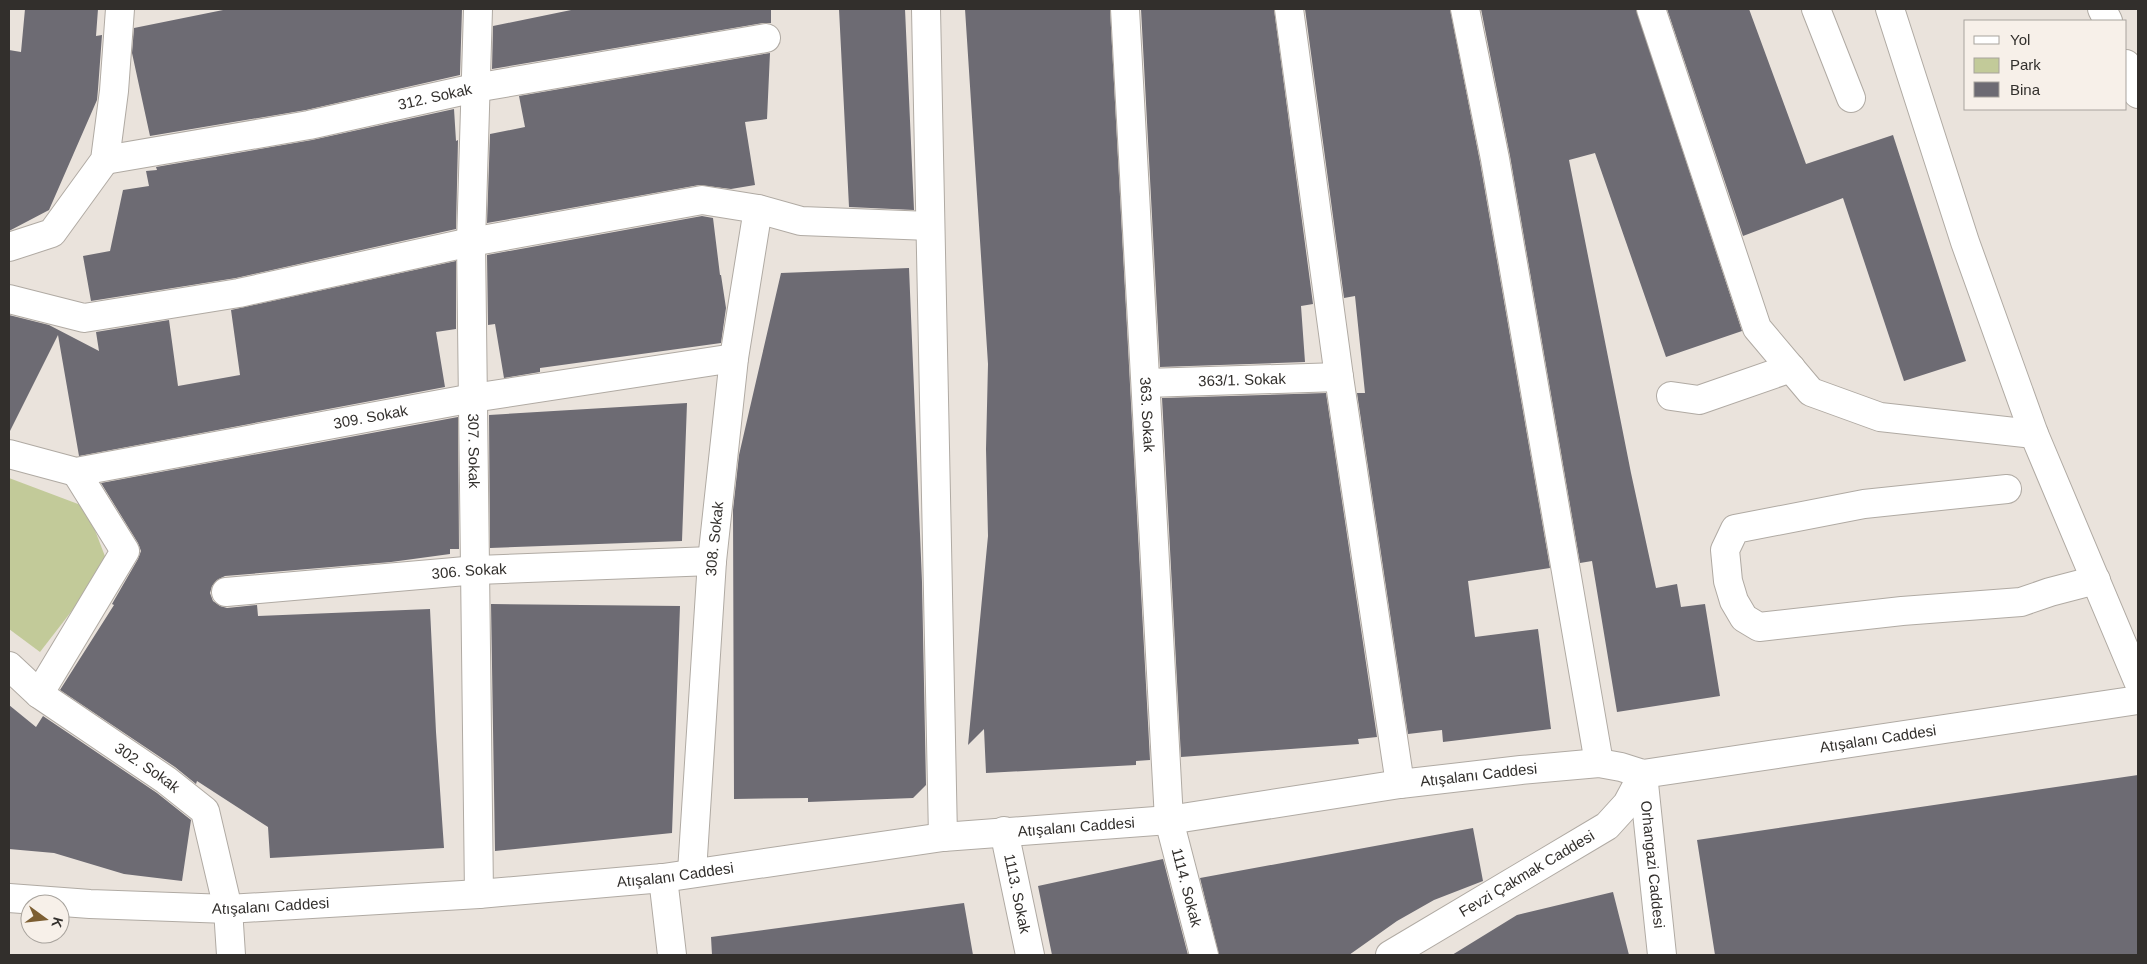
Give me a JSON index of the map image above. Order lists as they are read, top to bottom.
{
  "streets": {
    "street": [
      "312. Sokak",
      "363/1. Sokak",
      "363. Sokak",
      "309. Sokak",
      "307. Sokak",
      "308. Sokak",
      "306. Sokak",
      "Atışalanı Caddesi",
      "302. Sokak",
      "Orhangazi Caddesi",
      "Fevzi Çakmak Caddesi",
      "1114. Sokak",
      "1113. Sokak"
    ]
  },
  "crossings": [
    ["312. Sokak", "307. Sokak"],
    ["363/1. Sokak", "363. Sokak"],
    ["363. Sokak", "Atışalanı Caddesi"],
    ["363. Sokak", "1114. Sokak"],
    ["309. Sokak", "307. Sokak"],
    ["309. Sokak", "308. Sokak"],
    ["307. Sokak", "306. Sokak"],
    ["307. Sokak", "Atışalanı Caddesi"],
    ["308. Sokak", "306. Sokak"],
    ["308. Sokak", "Atışalanı Caddesi"],
    ["Atışalanı Caddesi", "302. Sokak"],
    ["Atışalanı Caddesi", "Orhangazi Caddesi"],
    ["Atışalanı Caddesi", "Fevzi Çakmak Caddesi"],
    ["Atışalanı Caddesi", "1114. Sokak"],
    ["Atışalanı Caddesi", "1113. Sokak"],
    ["Orhangazi Caddesi", "Fevzi Çakmak Caddesi"]
  ],
  "legend": ["Yol", "Park", "Bina"],
  "north": "right"
}
